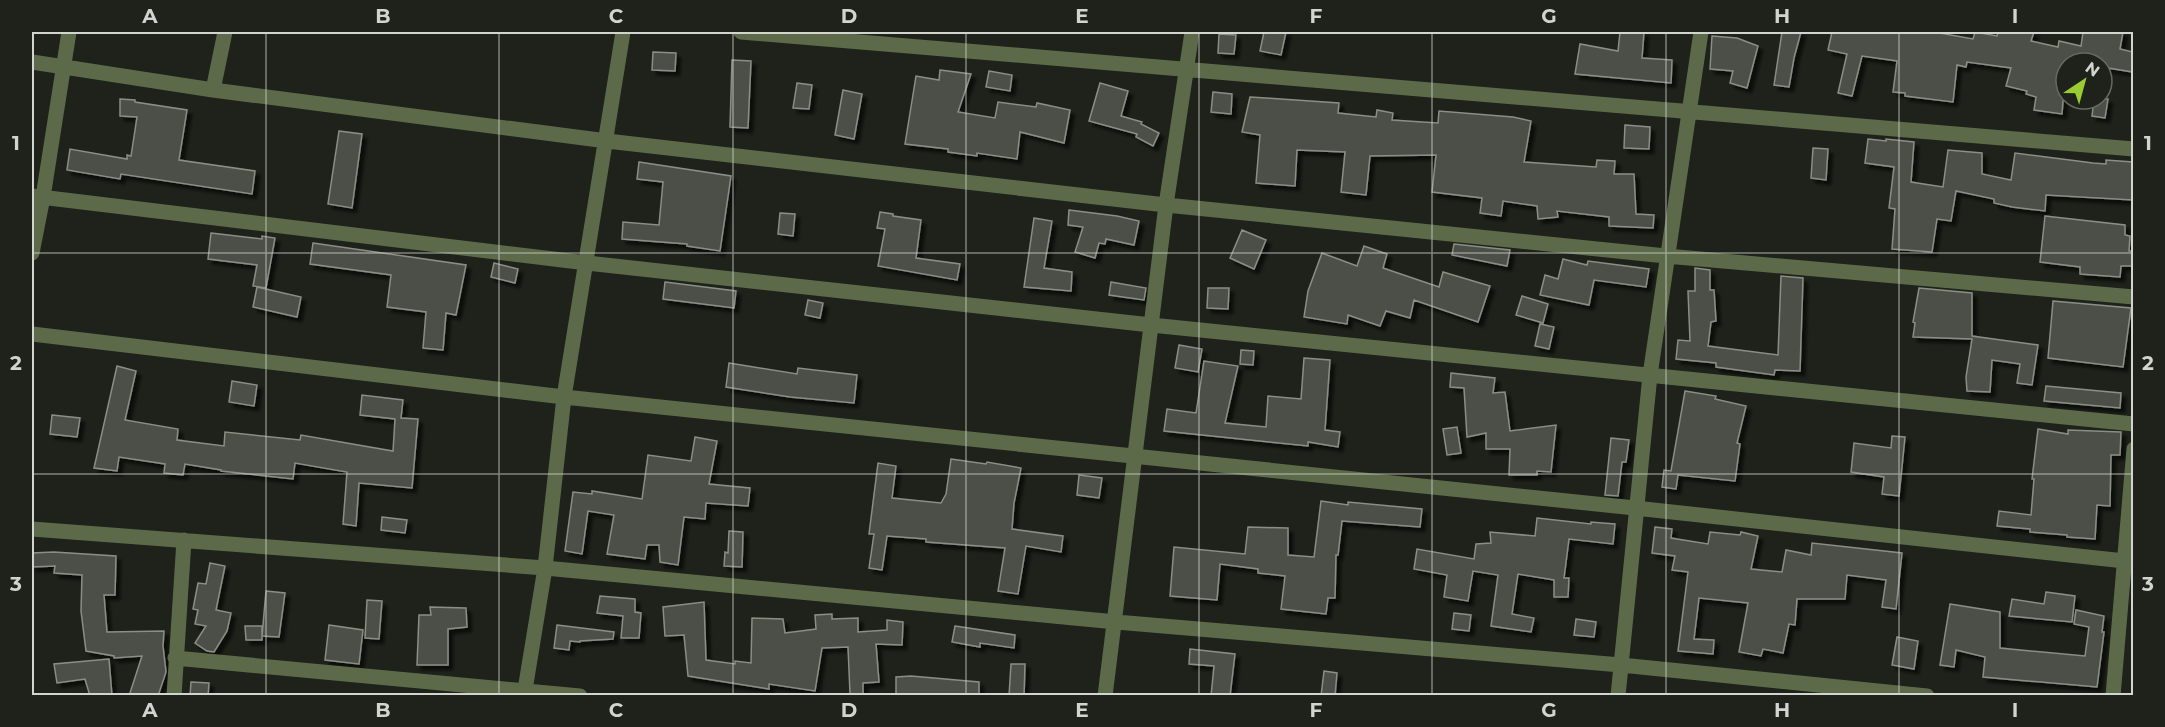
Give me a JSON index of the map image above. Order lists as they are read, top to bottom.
{
  "north": "top right",
  "grid": {
    "columns": [
      "A",
      "B",
      "C",
      "D",
      "E",
      "F",
      "G",
      "H",
      "I"
    ],
    "rows": ["1", "2", "3"]
  }
}
